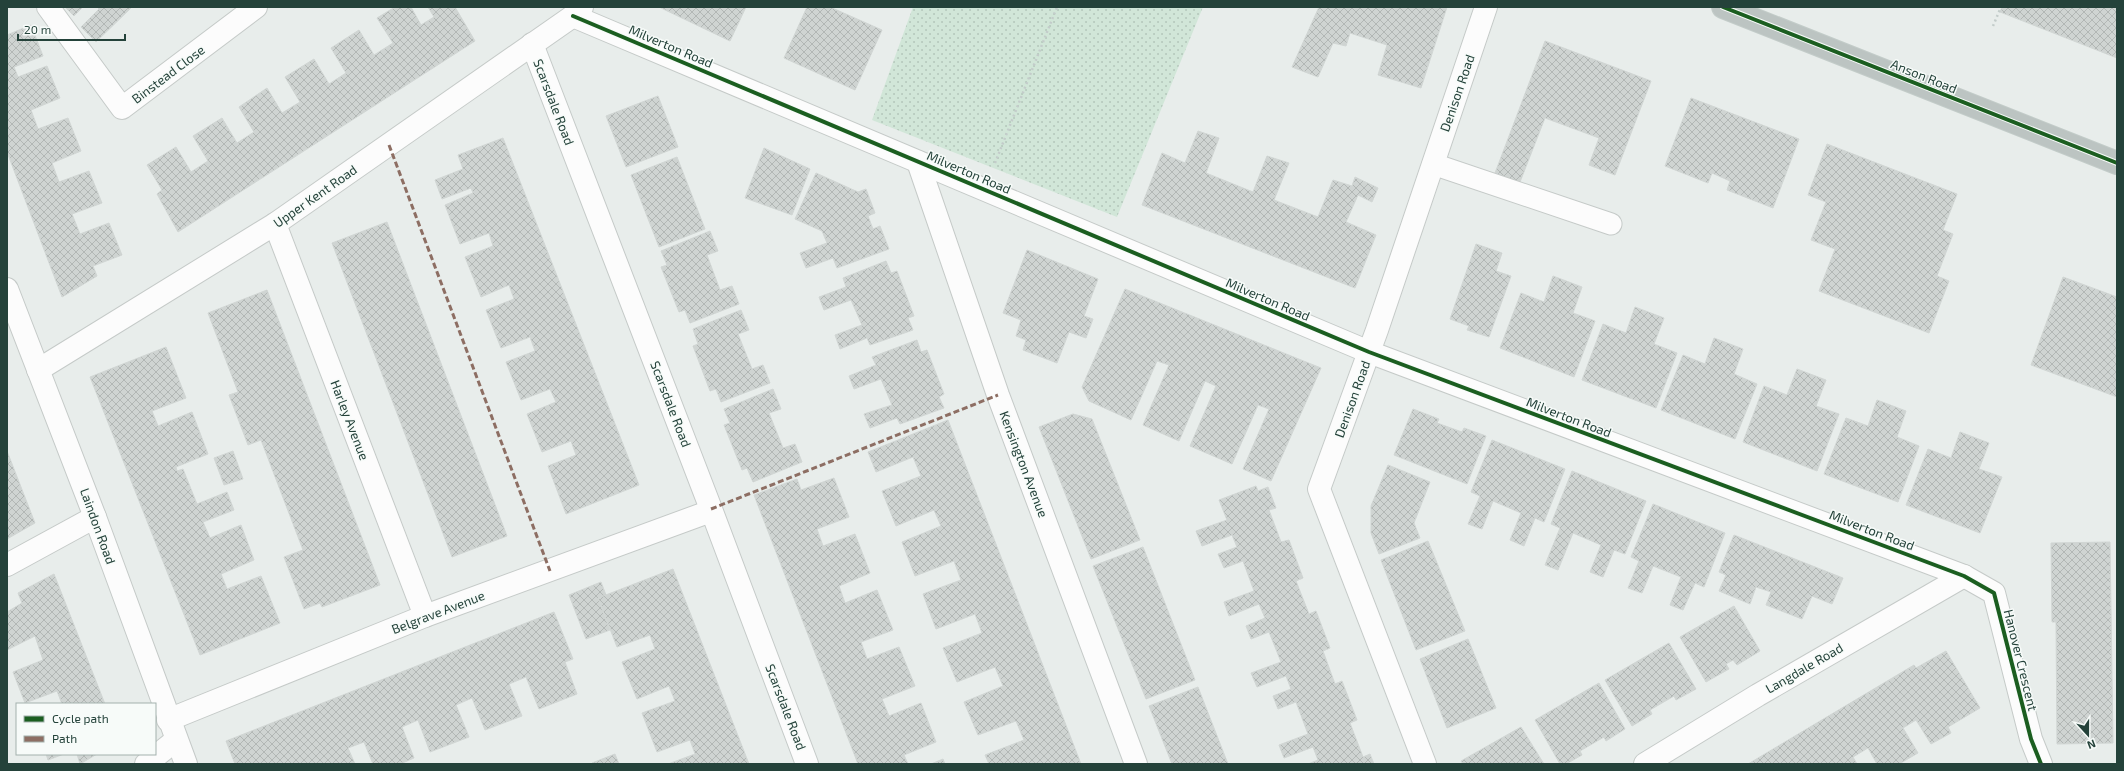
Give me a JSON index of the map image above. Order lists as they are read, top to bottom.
{
  "streets": {
    "highway": ["Anson Road"],
    "street": [
      "Milverton Road",
      "Binstead Close",
      "Denison Road",
      "Scarsdale Road",
      "Upper Kent Road",
      "Harley Avenue",
      "Kensington Avenue",
      "Laindon Road",
      "Belgrave Avenue",
      "Hanover Crescent",
      "Langdale Road"
    ]
  },
  "crossings": [
    ["Milverton Road", "Denison Road"],
    ["Milverton Road", "Upper Kent Road"],
    ["Milverton Road", "Kensington Avenue"],
    ["Milverton Road", "Hanover Crescent"],
    ["Milverton Road", "Langdale Road"],
    ["Scarsdale Road", "Upper Kent Road"],
    ["Scarsdale Road", "Belgrave Avenue"],
    ["Upper Kent Road", "Harley Avenue"],
    ["Upper Kent Road", "Laindon Road"],
    ["Harley Avenue", "Belgrave Avenue"],
    ["Laindon Road", "Belgrave Avenue"],
    ["Hanover Crescent", "Langdale Road"]
  ],
  "legend": ["Cycle path", "Path"],
  "scale_bar": "20 m",
  "north": "bottom"
}
